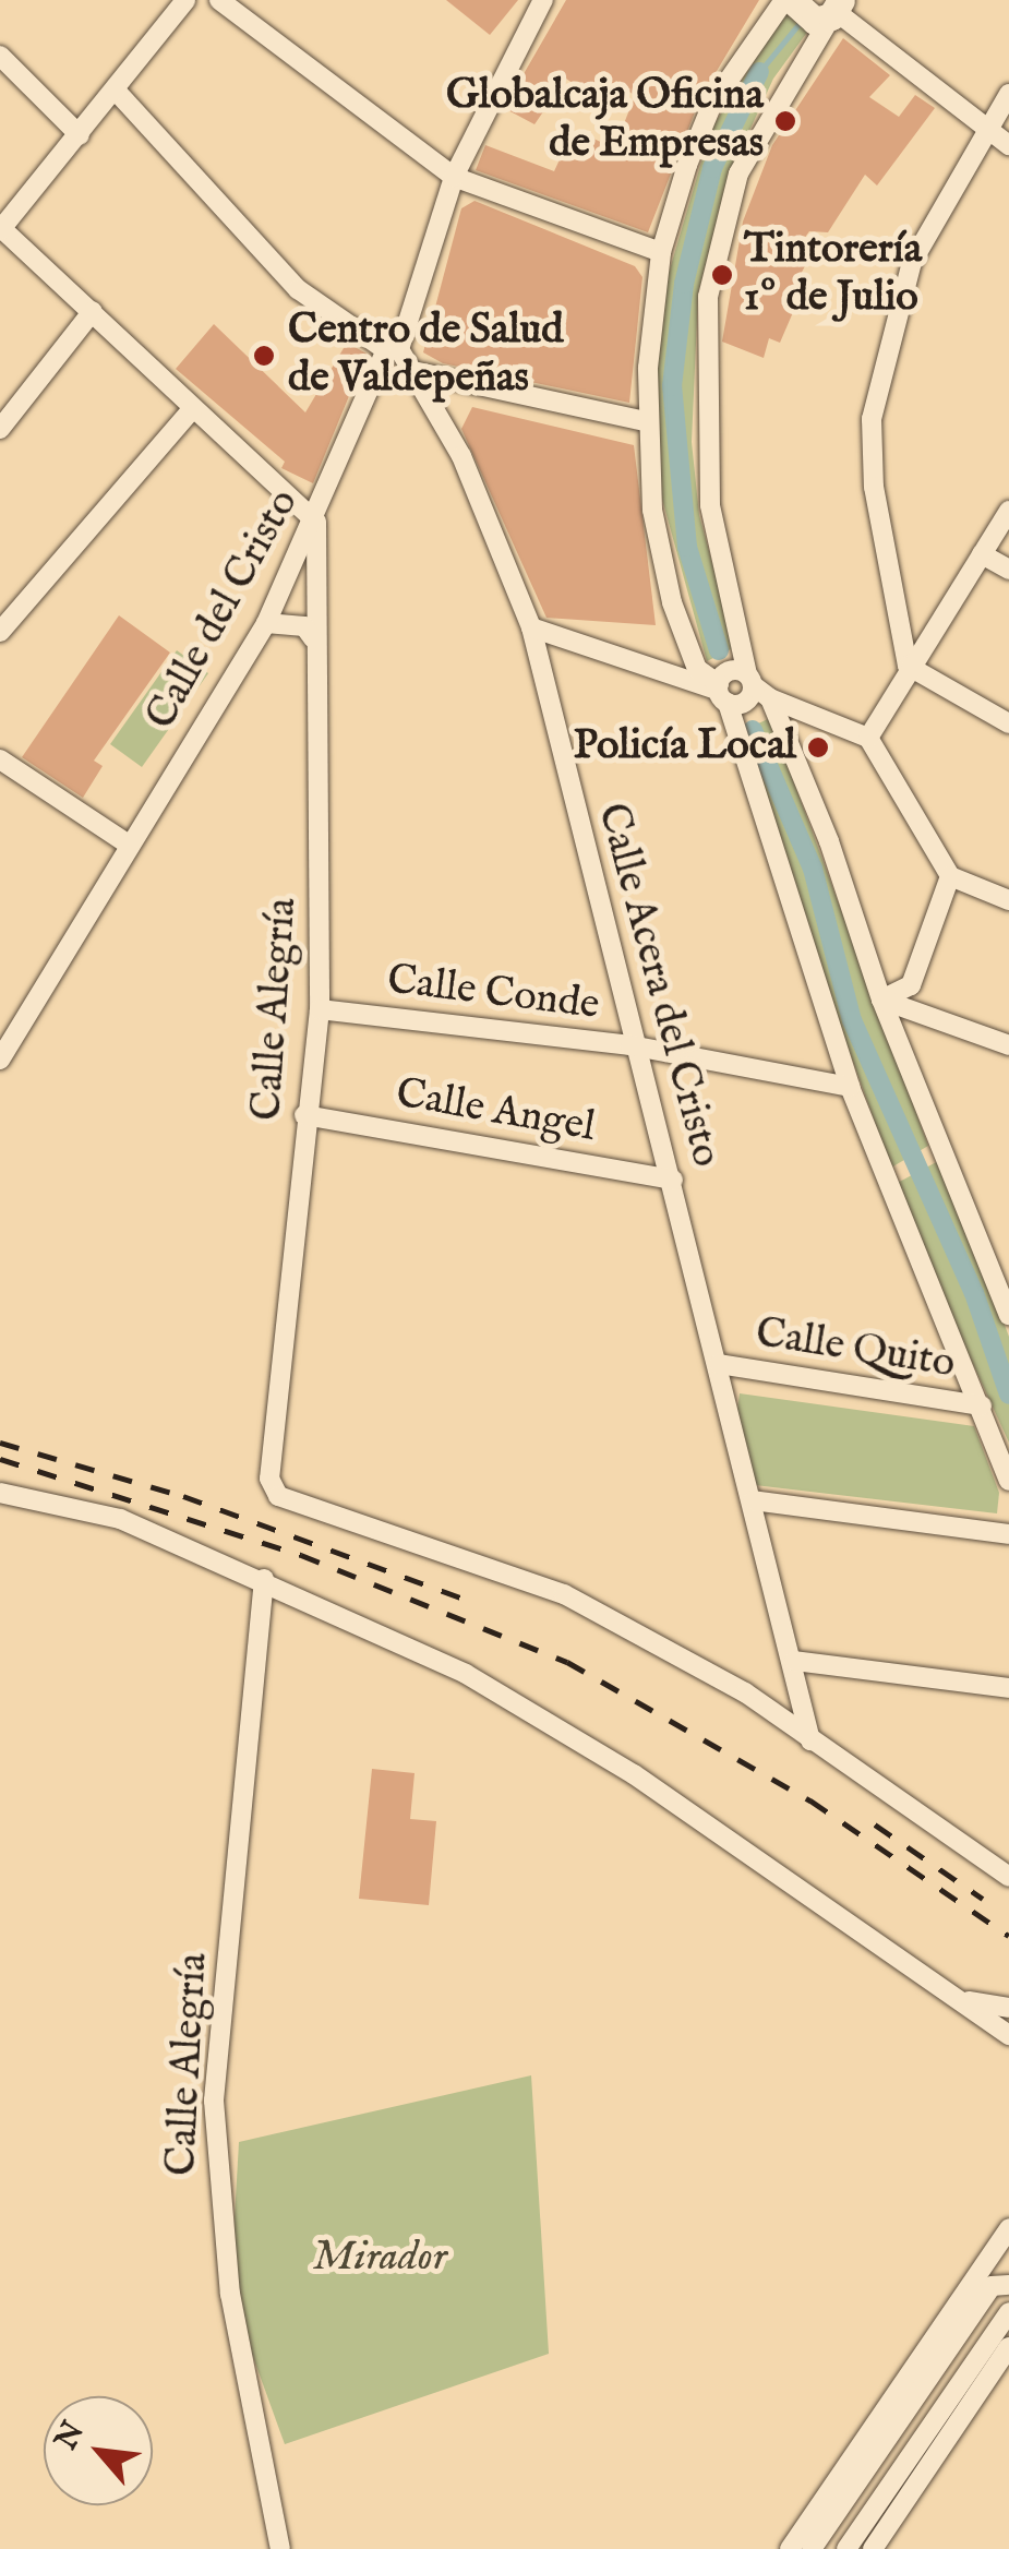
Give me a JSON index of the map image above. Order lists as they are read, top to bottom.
{
  "streets": {
    "street": [
      "Calle del Cristo",
      "Calle Acera del Cristo",
      "Calle Conde",
      "Calle Alegría",
      "Calle Angel",
      "Calle Quito"
    ]
  },
  "crossings": [
    ["Calle del Cristo", "Calle Acera del Cristo"],
    ["Calle del Cristo", "Calle Alegría"],
    ["Calle Acera del Cristo", "Calle Conde"],
    ["Calle Acera del Cristo", "Calle Alegría"],
    ["Calle Acera del Cristo", "Calle Angel"],
    ["Calle Acera del Cristo", "Calle Quito"],
    ["Calle Conde", "Calle Alegría"],
    ["Calle Alegría", "Calle Angel"]
  ],
  "parks": ["Mirador"],
  "places": [
    "Globalcaja Oficina de Empresas",
    "Tintorería 1º de Julio",
    "Centro de Salud de Valdepeñas",
    "Policía Local"
  ],
  "north": "top left"
}
